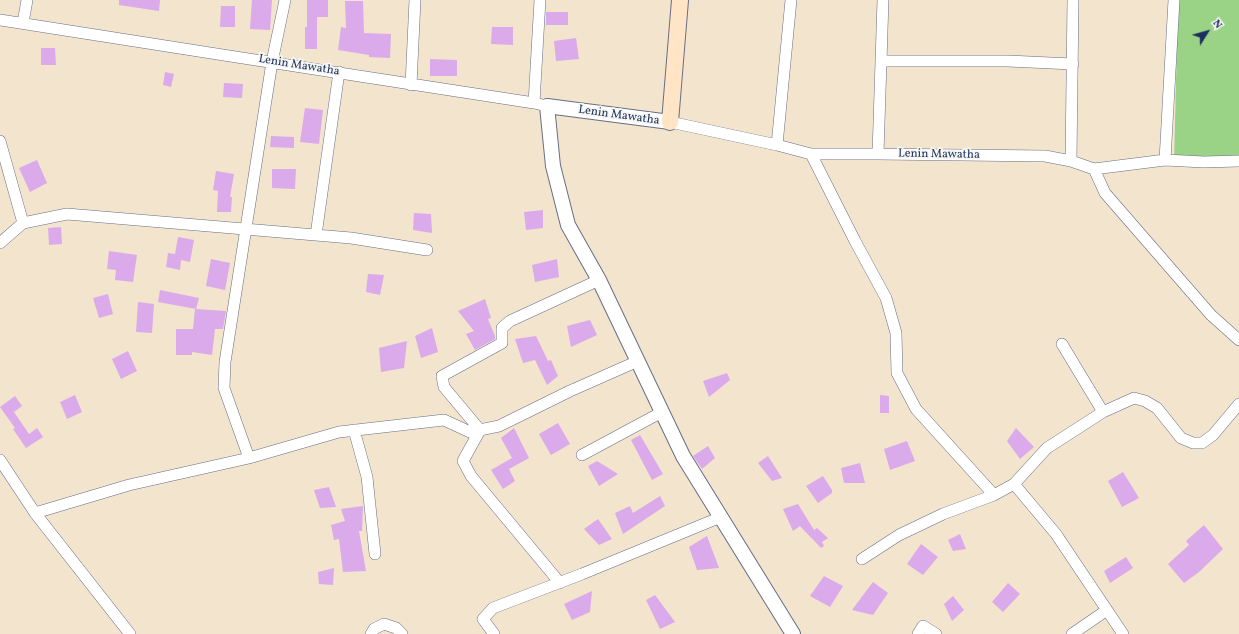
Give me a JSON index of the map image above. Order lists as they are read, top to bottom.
{
  "streets": {
    "street": ["Lenin Mawatha"]
  },
  "north": "top right"
}
